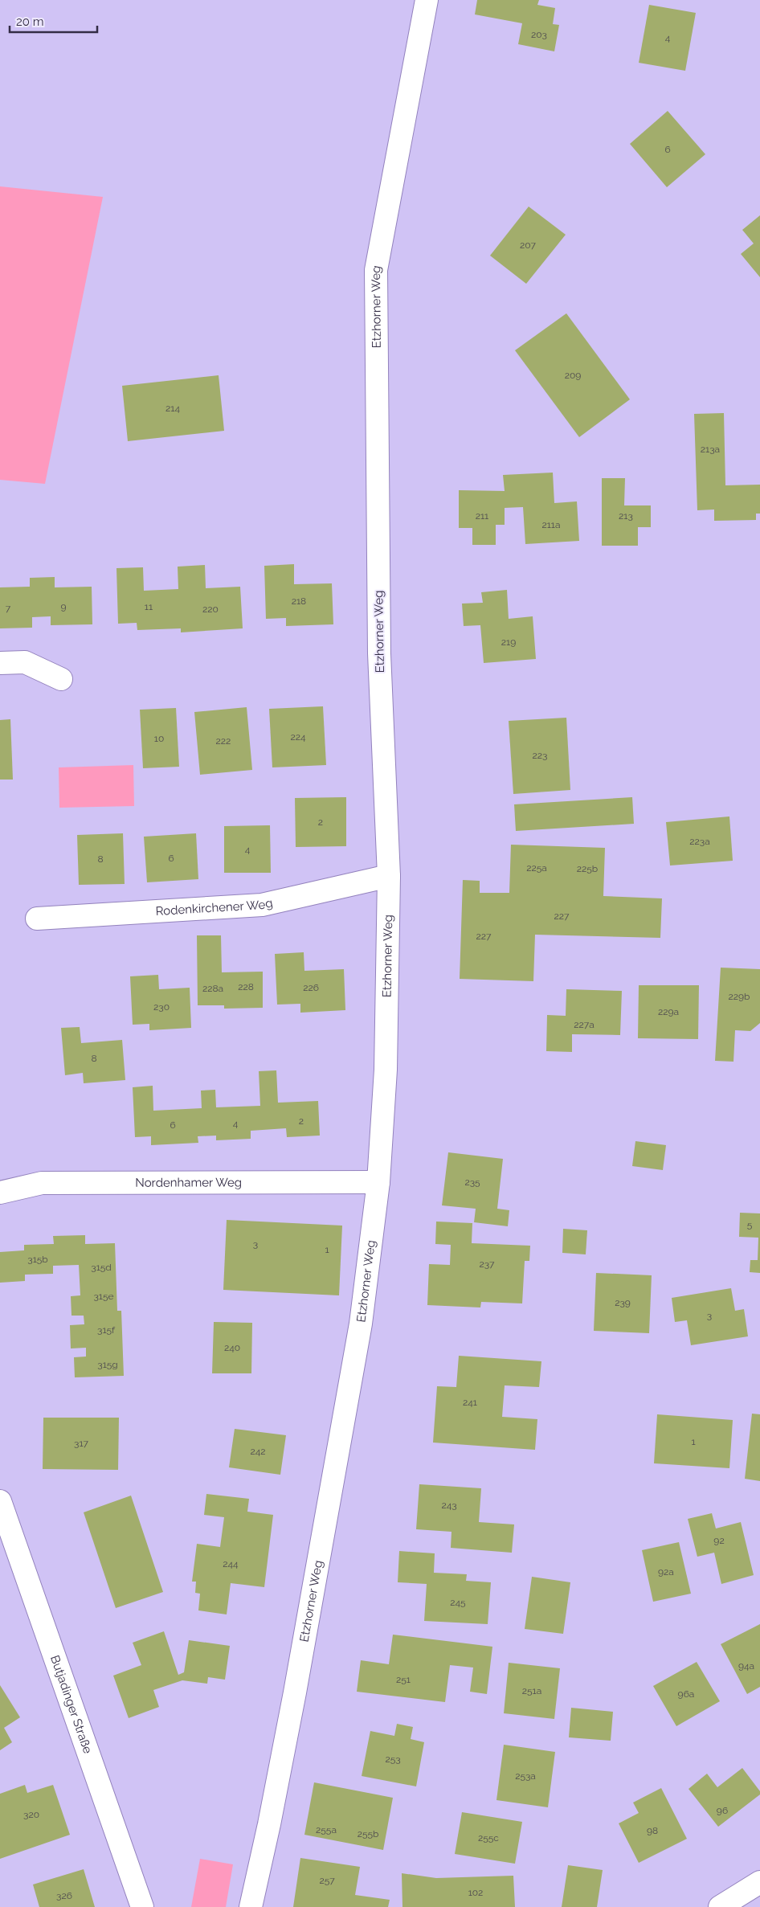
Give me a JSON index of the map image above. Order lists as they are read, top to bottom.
{
  "streets": {
    "street": [
      "Etzhorner Weg",
      "Rodenkirchener Weg",
      "Nordenhamer Weg",
      "Butjadinger Straße"
    ]
  },
  "crossings": [
    ["Etzhorner Weg", "Rodenkirchener Weg"],
    ["Etzhorner Weg", "Nordenhamer Weg"]
  ],
  "house_numbers": [
    "203",
    "4",
    "6",
    "207",
    "209",
    "214",
    "213a",
    "211",
    "213",
    "211a",
    "218",
    "9",
    "11",
    "7",
    "220",
    "219",
    "224",
    "10",
    "222",
    "223",
    "2",
    "223a",
    "4",
    "6",
    "8",
    "225a",
    "225b",
    "227",
    "227",
    "228",
    "226",
    "228a",
    "229b",
    "230",
    "229a",
    "227a",
    "8",
    "2",
    "4",
    "6",
    "235",
    "5",
    "3",
    "1",
    "315b",
    "237",
    "315d",
    "315e",
    "239",
    "3",
    "315f",
    "240",
    "315g",
    "241",
    "1",
    "317",
    "242",
    "243",
    "92",
    "244",
    "92a",
    "245",
    "94a",
    "251",
    "251a",
    "96a",
    "253",
    "253a",
    "96",
    "320",
    "255a",
    "98",
    "255b",
    "255c",
    "257",
    "102",
    "326"
  ],
  "scale_bar": "20 m"
}
